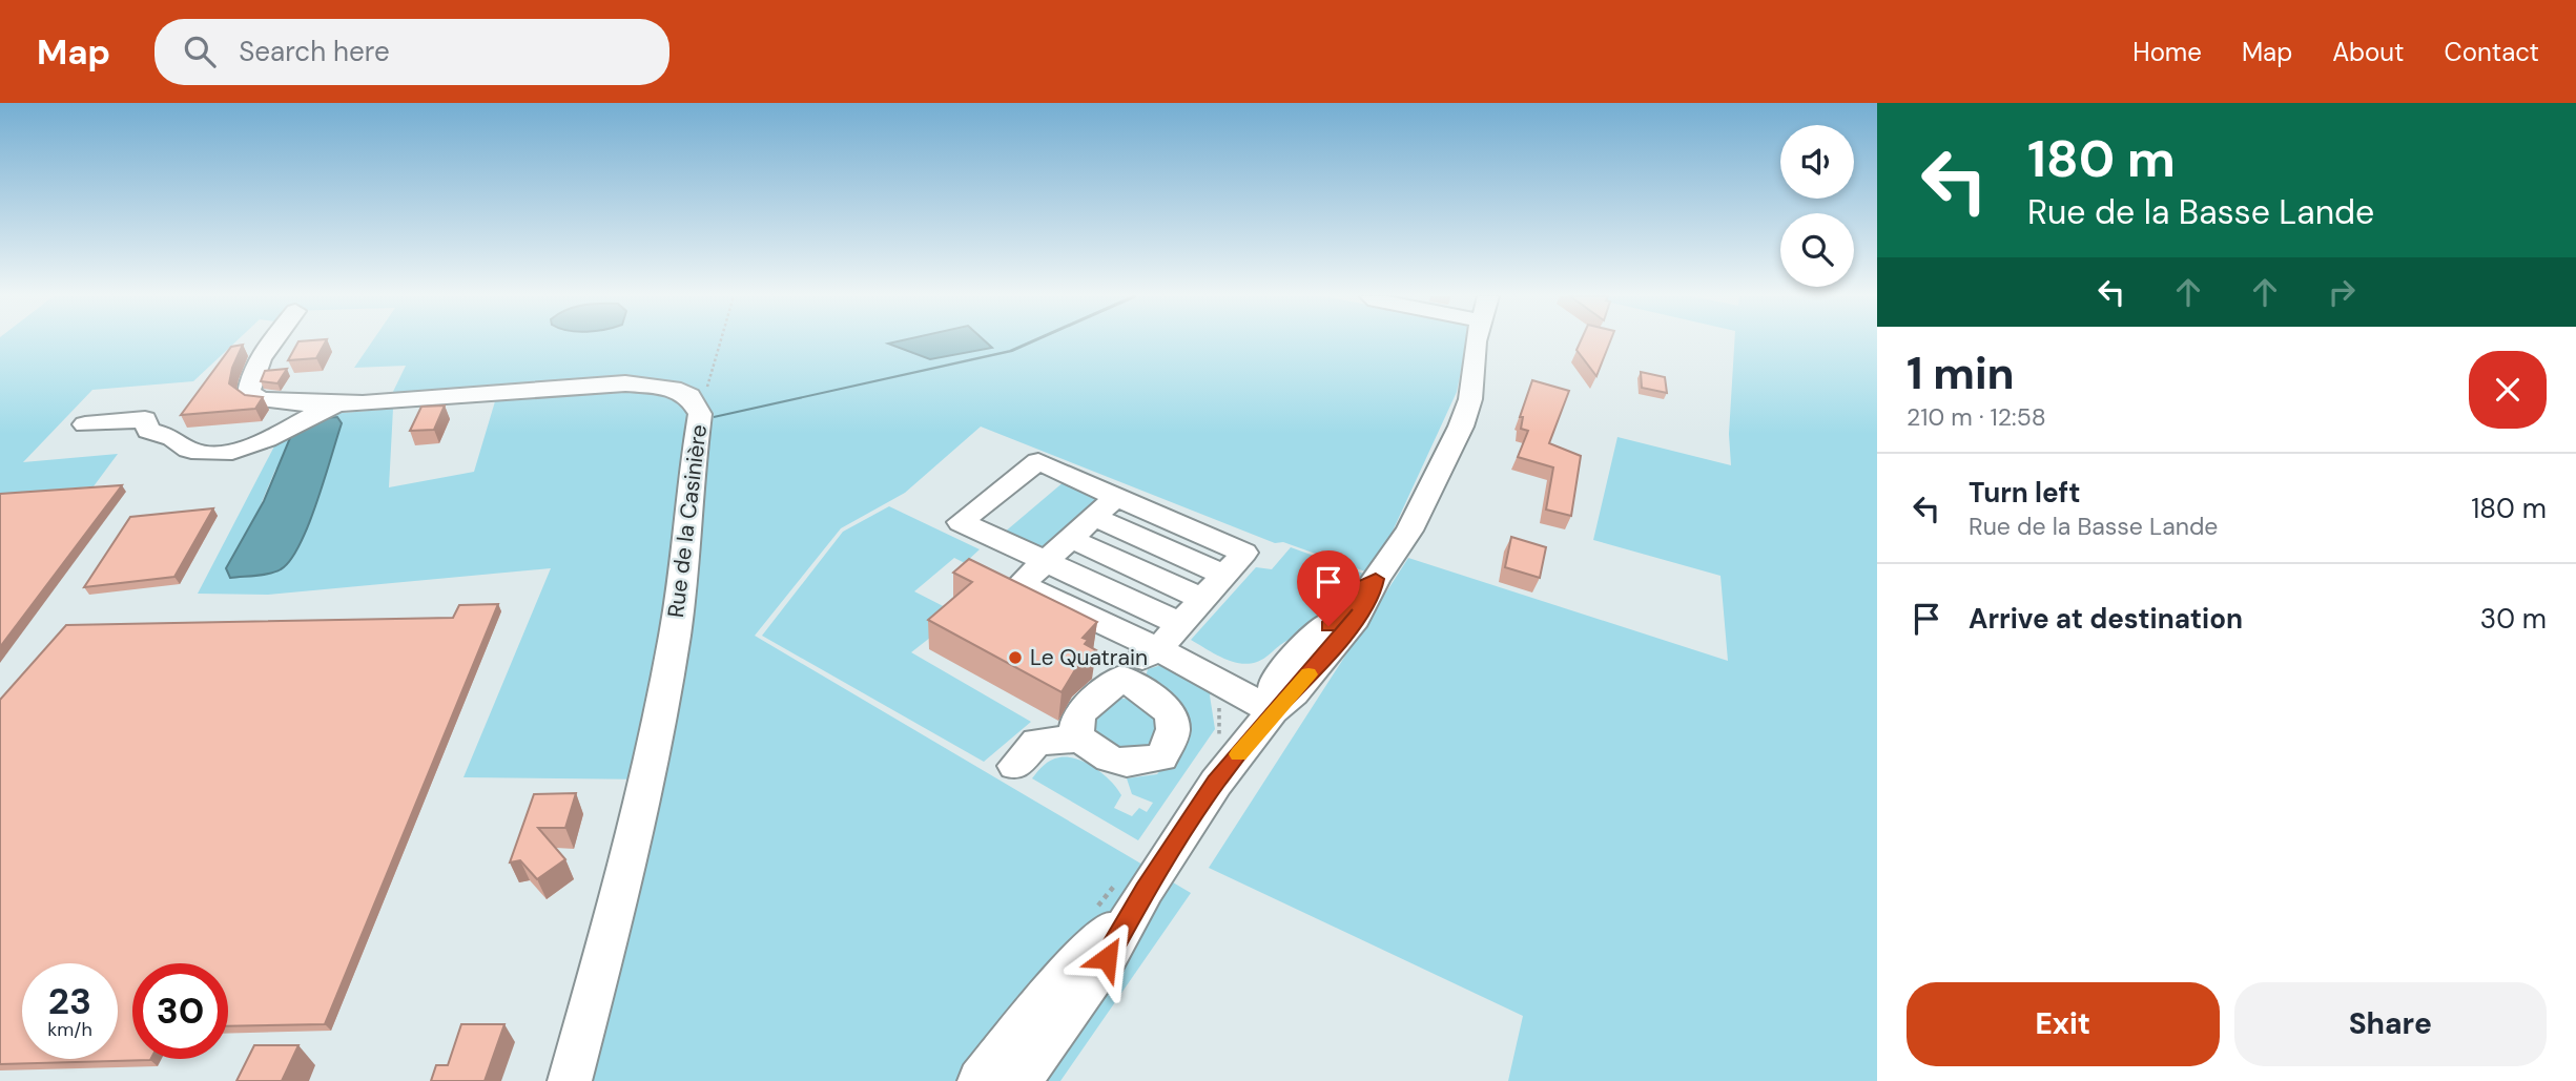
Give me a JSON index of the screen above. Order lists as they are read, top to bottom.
{
  "streets": {
    "street": ["Rue de la Casinière"]
  },
  "places": ["Le Quatrain"],
  "page": {
    "header": "Map",
    "search": "Search here",
    "nav": [
      "Home",
      "Map",
      "About",
      "Contact"
    ],
    "turn": ["180 m", "Rue de la Basse Lande"],
    "heading": ["1 min", "210 m · 12:58"],
    "list": [
      {
        "name": "Turn left",
        "note": "Rue de la Basse Lande",
        "value": "180 m"
      },
      {
        "name": "Arrive at destination",
        "value": "30 m"
      }
    ],
    "speed": "23 km/h",
    "limit": "30",
    "buttons": ["Exit", "Share"]
  }
}
